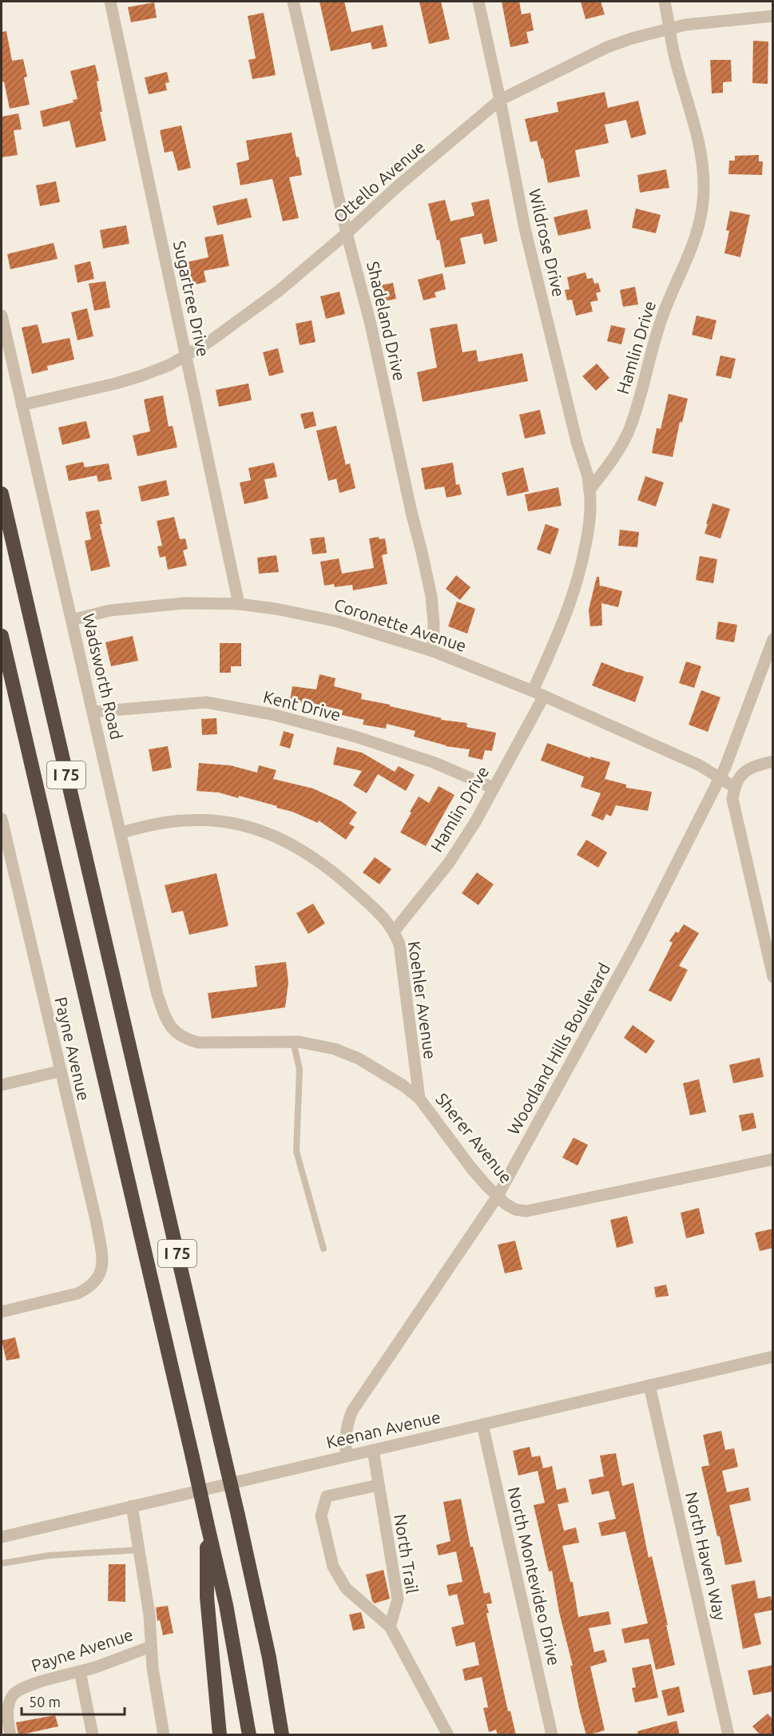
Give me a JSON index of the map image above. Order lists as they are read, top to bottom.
{
  "streets": {
    "highway": ["I 75"],
    "street": [
      "Ottello Avenue",
      "Wildrose Drive",
      "Sugartree Drive",
      "Shadeland Drive",
      "Hamlin Drive",
      "Coronette Avenue",
      "Wadsworth Road",
      "Kent Drive",
      "Koehler Avenue",
      "Payne Avenue",
      "Woodland Hills Boulevard",
      "Sherer Avenue",
      "Keenan Avenue",
      "North Trail",
      "North Haven Way",
      "North Montevideo Drive"
    ]
  },
  "crossings": [
    ["Ottello Avenue", "Wildrose Drive"],
    ["Ottello Avenue", "Sugartree Drive"],
    ["Ottello Avenue", "Shadeland Drive"],
    ["Ottello Avenue", "Hamlin Drive"],
    ["Ottello Avenue", "Wadsworth Road"],
    ["Wildrose Drive", "Hamlin Drive"],
    ["Sugartree Drive", "Coronette Avenue"],
    ["Shadeland Drive", "Coronette Avenue"],
    ["Hamlin Drive", "Coronette Avenue"],
    ["Hamlin Drive", "Kent Drive"],
    ["Hamlin Drive", "Koehler Avenue"],
    ["Coronette Avenue", "Wadsworth Road"],
    ["Coronette Avenue", "Woodland Hills Boulevard"],
    ["Wadsworth Road", "Kent Drive"],
    ["Wadsworth Road", "Koehler Avenue"],
    ["Wadsworth Road", "Sherer Avenue"],
    ["Koehler Avenue", "Sherer Avenue"],
    ["Payne Avenue", "Keenan Avenue"],
    ["Woodland Hills Boulevard", "Sherer Avenue"],
    ["Woodland Hills Boulevard", "Keenan Avenue"],
    ["Keenan Avenue", "North Trail"],
    ["Keenan Avenue", "North Haven Way"],
    ["Keenan Avenue", "North Montevideo Drive"]
  ],
  "scale_bar": "50 m"
}
